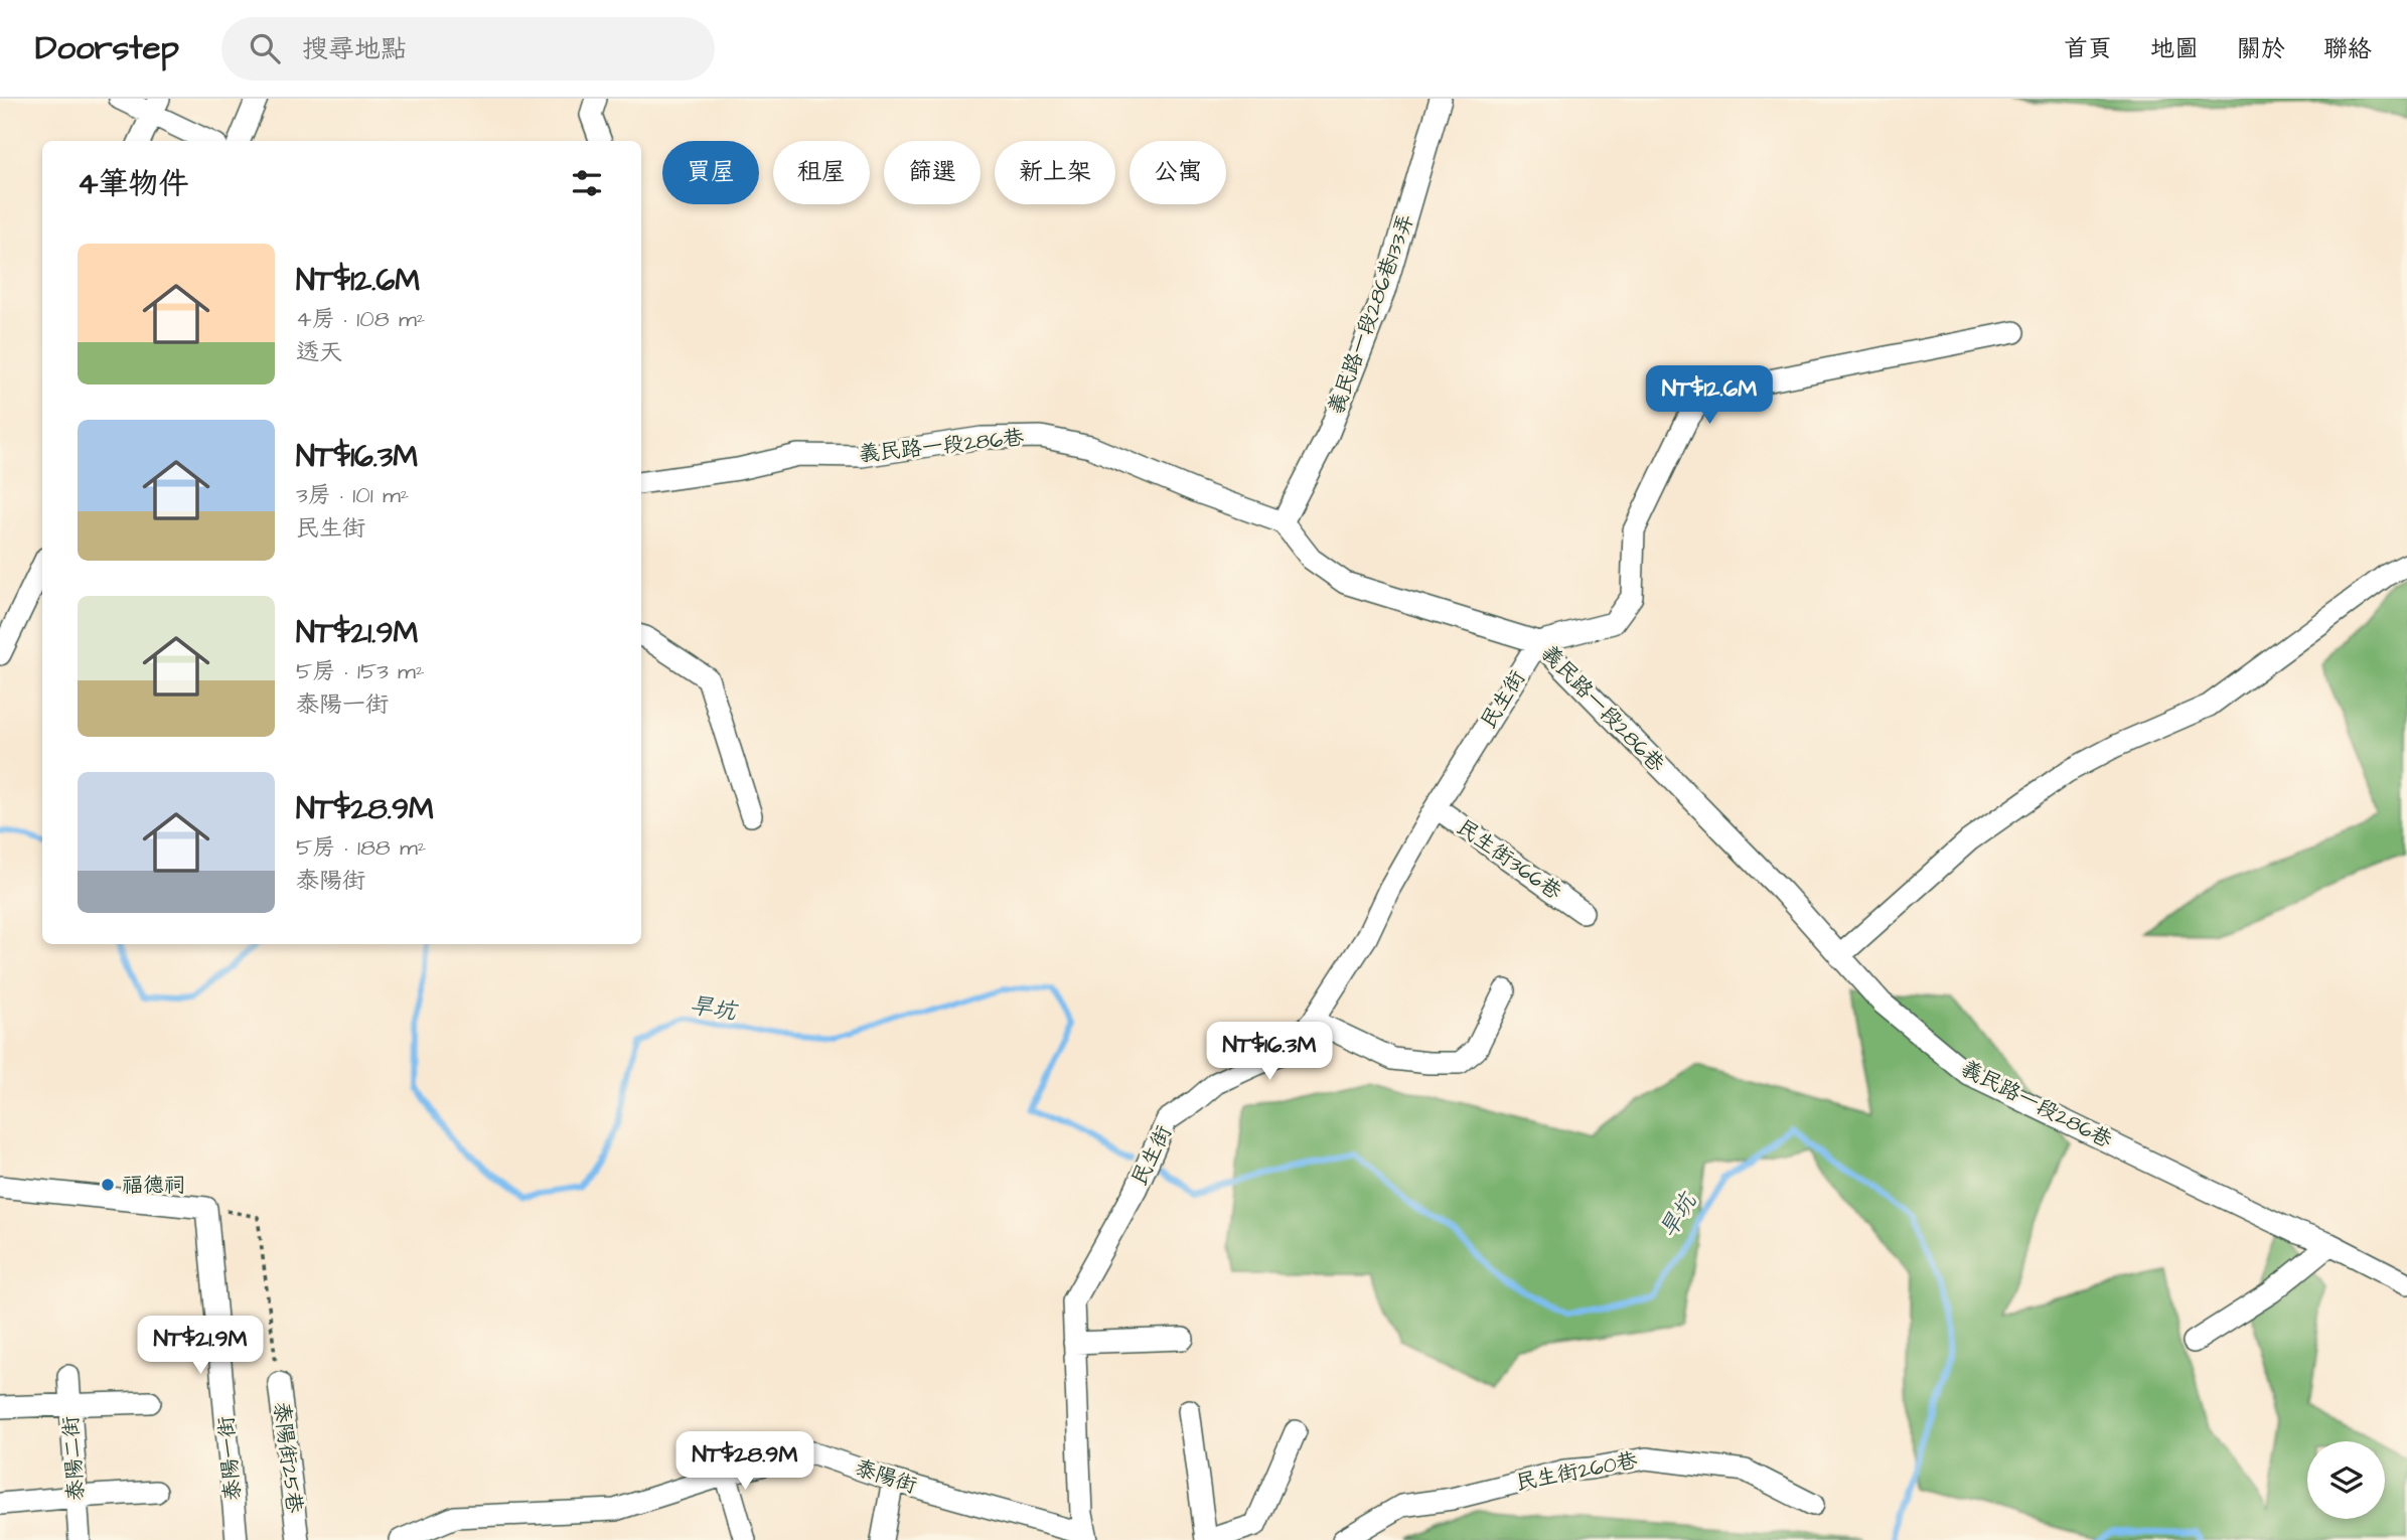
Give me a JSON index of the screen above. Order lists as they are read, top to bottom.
{
  "streets": {
    "street": [
      "義民路一段286巷133弄",
      "義民路一段286巷",
      "民生街",
      "民生街366巷",
      "泰陽街25巷",
      "泰陽二街",
      "泰陽一街",
      "民生街260巷",
      "泰陽街"
    ]
  },
  "crossings": [
    ["義民路一段286巷133弄", "義民路一段286巷"],
    ["義民路一段286巷", "民生街"],
    ["民生街", "民生街366巷"],
    ["民生街", "泰陽街"],
    ["泰陽街25巷", "泰陽一街"]
  ],
  "water": ["旱坑"],
  "places": ["福德祠"],
  "page": {
    "header": "Doorstep",
    "search": "搜尋地點",
    "nav": [
      "首頁",
      "地圖",
      "關於",
      "聯絡"
    ],
    "chip": [
      "買屋",
      "租屋",
      "篩選",
      "新上架",
      "公寓"
    ],
    "heading": "4筆物件",
    "list": [
      {
        "name": "NT$12.6M",
        "note": "4房 · 108 m² · 透天"
      },
      {
        "name": "NT$16.3M",
        "note": "3房 · 101 m² · 民生街"
      },
      {
        "name": "NT$21.9M",
        "note": "5房 · 153 m² · 泰陽一街"
      },
      {
        "name": "NT$28.9M",
        "note": "5房 · 188 m² · 泰陽街"
      }
    ],
    "price": [
      "NT$12.6M",
      "NT$16.3M",
      "NT$21.9M",
      "NT$28.9M"
    ]
  }
}
